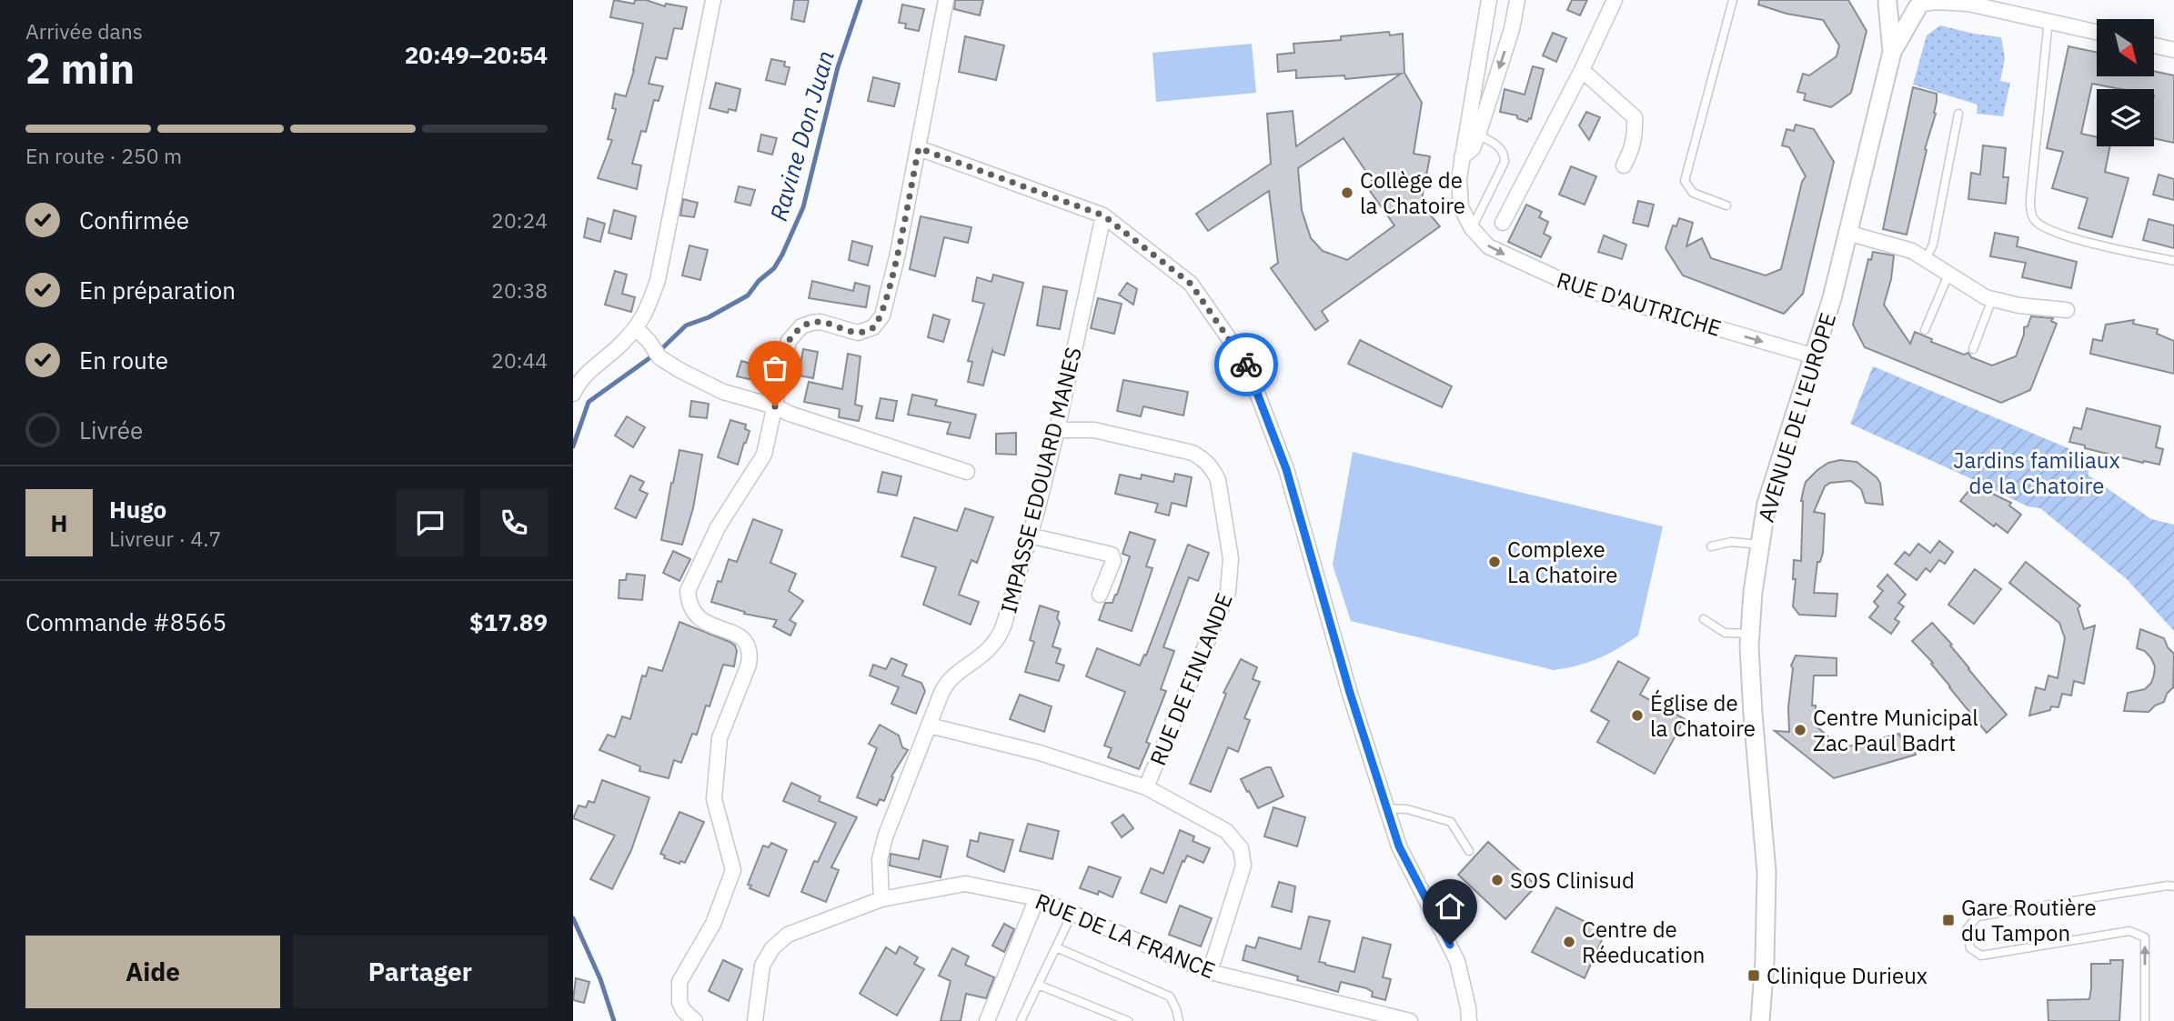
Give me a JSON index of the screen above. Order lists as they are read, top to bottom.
{
  "streets": {
    "street": [
      "RUE D'AUTRICHE",
      "AVENUE DE L'EUROPE",
      "IMPASSE EDOUARD MANES",
      "RUE DE FINLANDE",
      "RUE DE LA FRANCE"
    ]
  },
  "crossings": [
    ["RUE D'AUTRICHE", "AVENUE DE L'EUROPE"],
    ["IMPASSE EDOUARD MANES", "RUE DE FINLANDE"],
    ["IMPASSE EDOUARD MANES", "RUE DE LA FRANCE"],
    ["RUE DE FINLANDE", "RUE DE LA FRANCE"]
  ],
  "one_way": ["RUE D'AUTRICHE"],
  "water": ["Ravine Don Juan"],
  "parks": ["Jardins familiaux de la Chatoire"],
  "places": {
    "other": [
      "Collège de la Chatoire",
      "Complexe La Chatoire",
      "Église de la Chatoire",
      "Centre Municipal Zac Paul Badrt",
      "SOS Clinisud",
      "Centre de Réeducation"
    ],
    "transit": ["Gare Routière du Tampon", "Clinique Durieux"]
  },
  "north": "bottom right",
  "page": {
    "heading": ["2 min", "Arrivée dans", "20:49–20:54"],
    "panel": [
      "Hugo",
      "Livreur · 4.7",
      "Commande #8565",
      "$17.89"
    ],
    "bar": "En route · 250 m",
    "list": [
      ["Confirmée", "20:24"],
      ["En préparation", "20:38"],
      ["En route", "20:44"],
      "Livrée"
    ],
    "round": "H",
    "buttons": ["Aide", "Partager"]
  }
}
